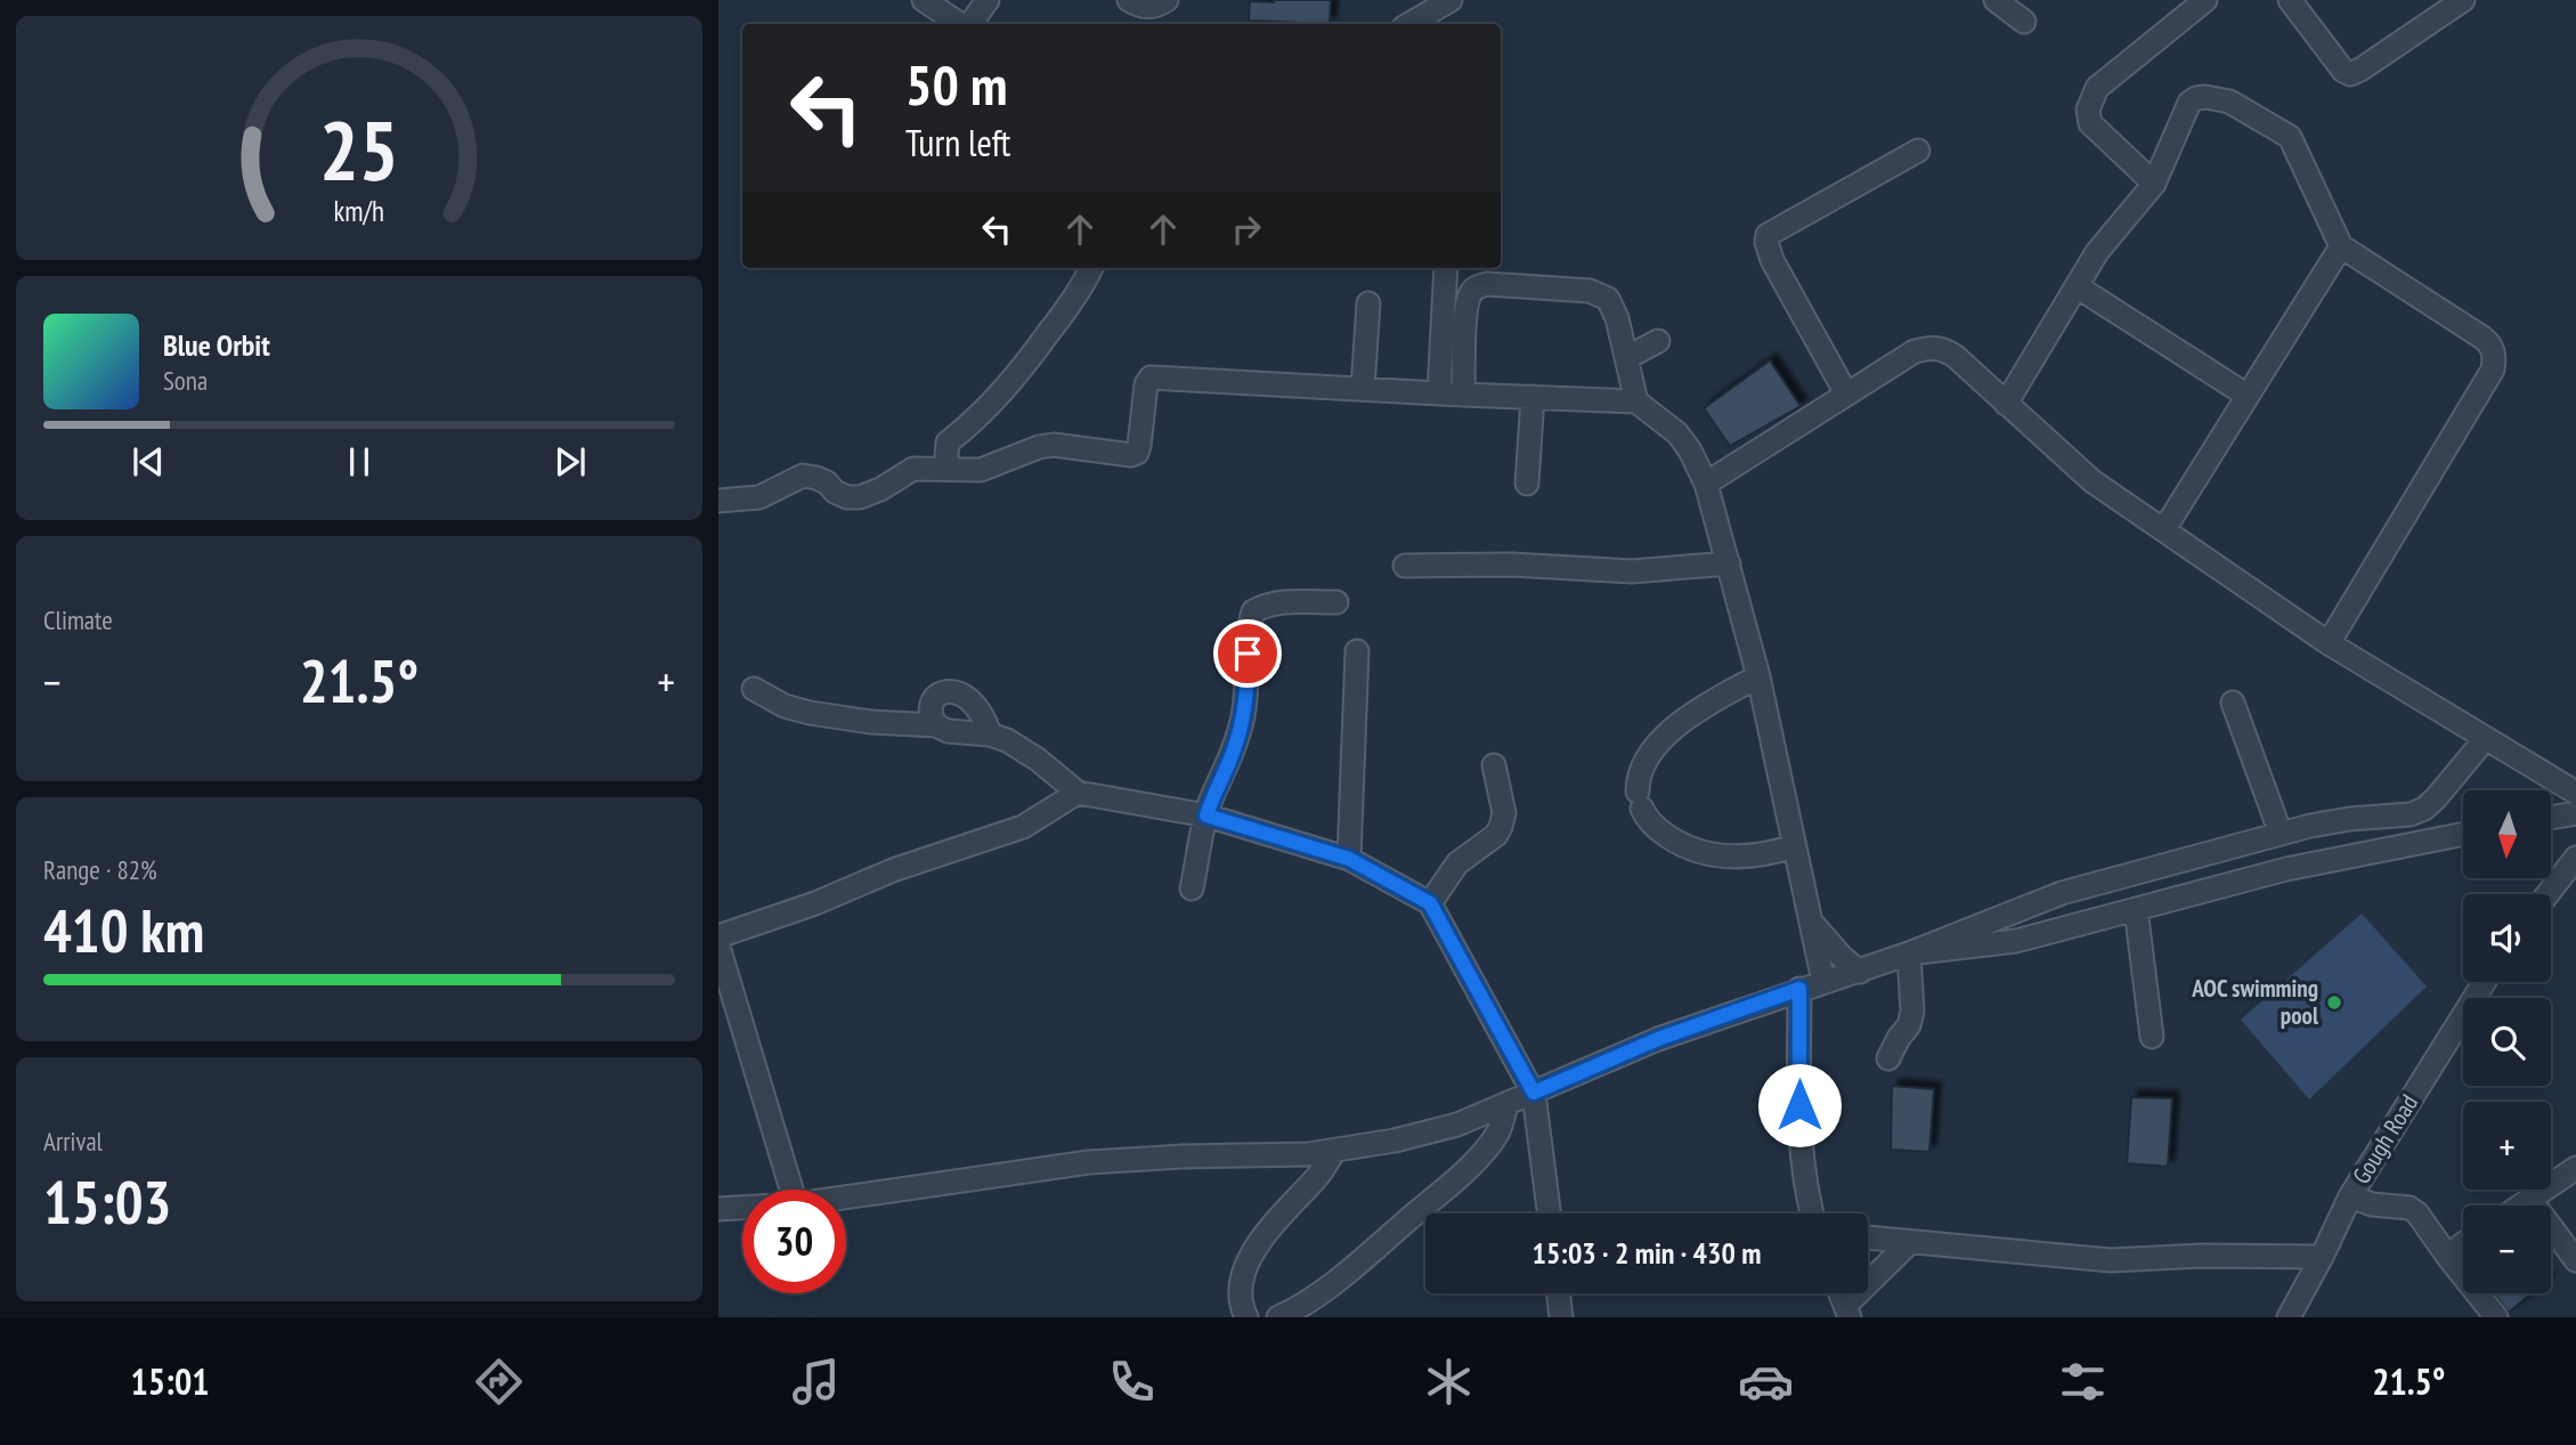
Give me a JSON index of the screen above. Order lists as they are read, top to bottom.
{
  "streets": {
    "street": ["Gough Road"]
  },
  "places": ["AOC swimming pool"],
  "north": "bottom",
  "page": {
    "turn": ["50 m", "Turn left"],
    "song": ["Blue Orbit", "Sona"],
    "tile": [
      "Climate",
      ["Range · 82%", "410 km"],
      ["Arrival", "15:03"]
    ],
    "heat": ["−", "21.5°", "+"],
    "map_buttons": ["+", "−"],
    "limit": "30",
    "trip": "15:03 · 2 min · 430 m",
    "tabs": ["15:01", "21.5°"],
    "gauge": ["25", "km/h"]
  }
}
